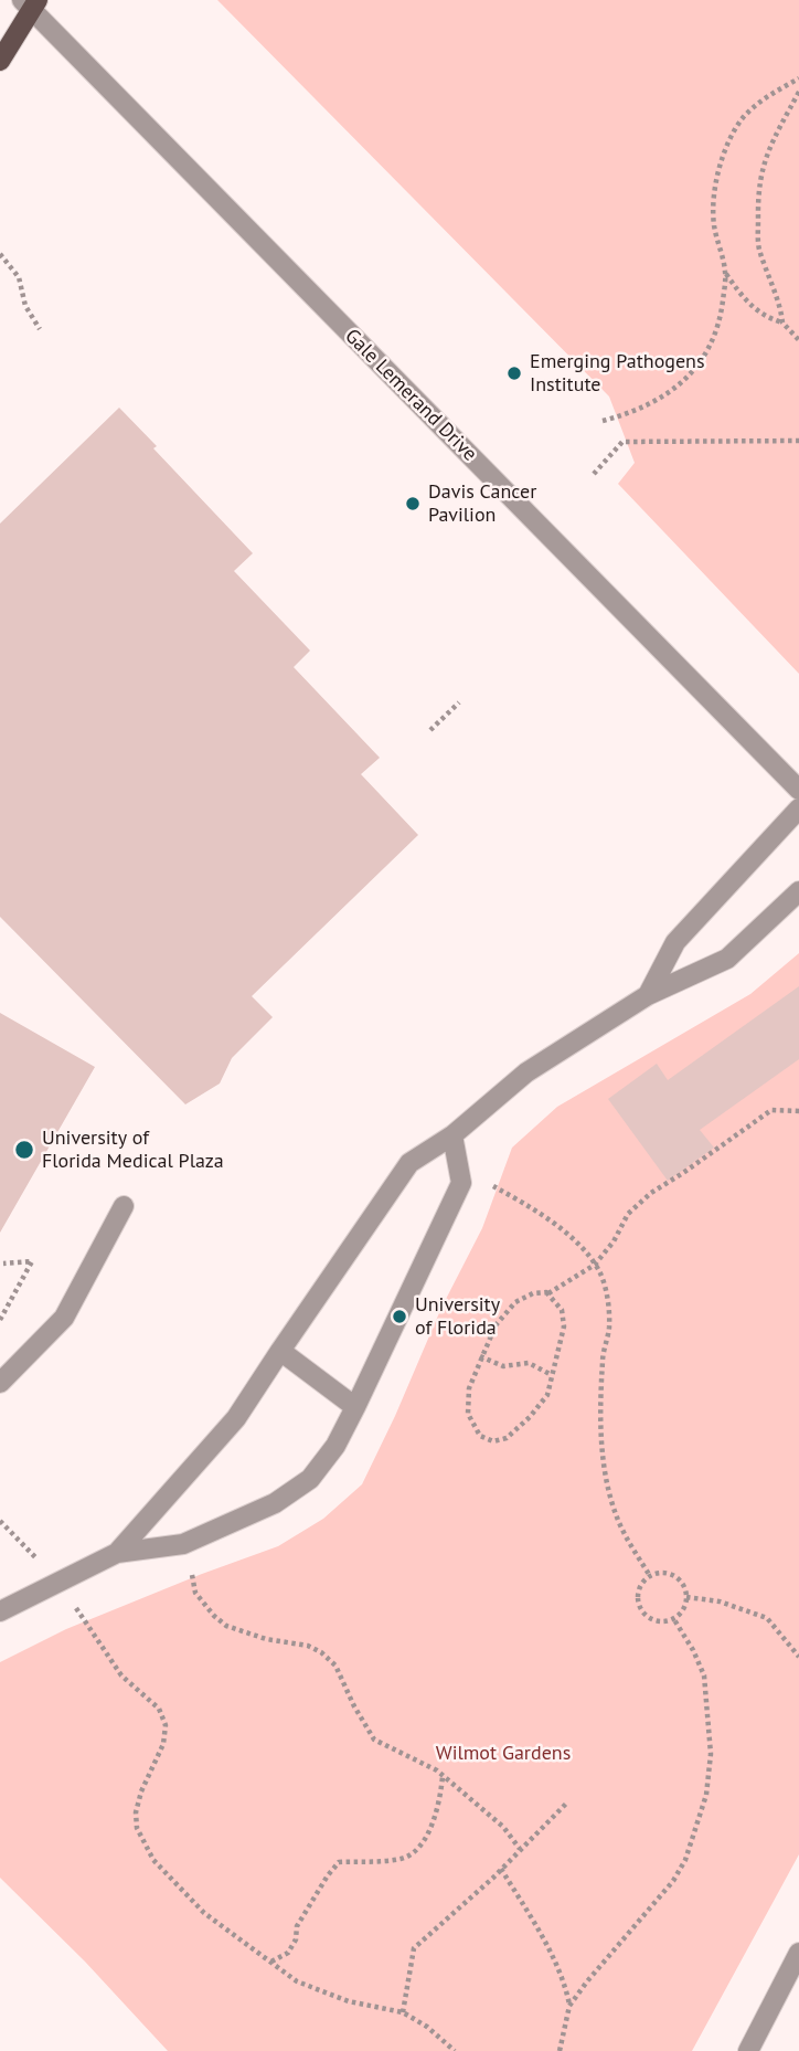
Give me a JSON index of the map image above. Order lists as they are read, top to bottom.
{
  "streets": {
    "street": ["Gale Lemerand Drive"]
  },
  "parks": ["Wilmot Gardens"],
  "places": [
    "Emerging Pathogens Institute",
    "Davis Cancer Pavilion",
    "University of Florida Medical Plaza",
    "University of Florida"
  ]
}
